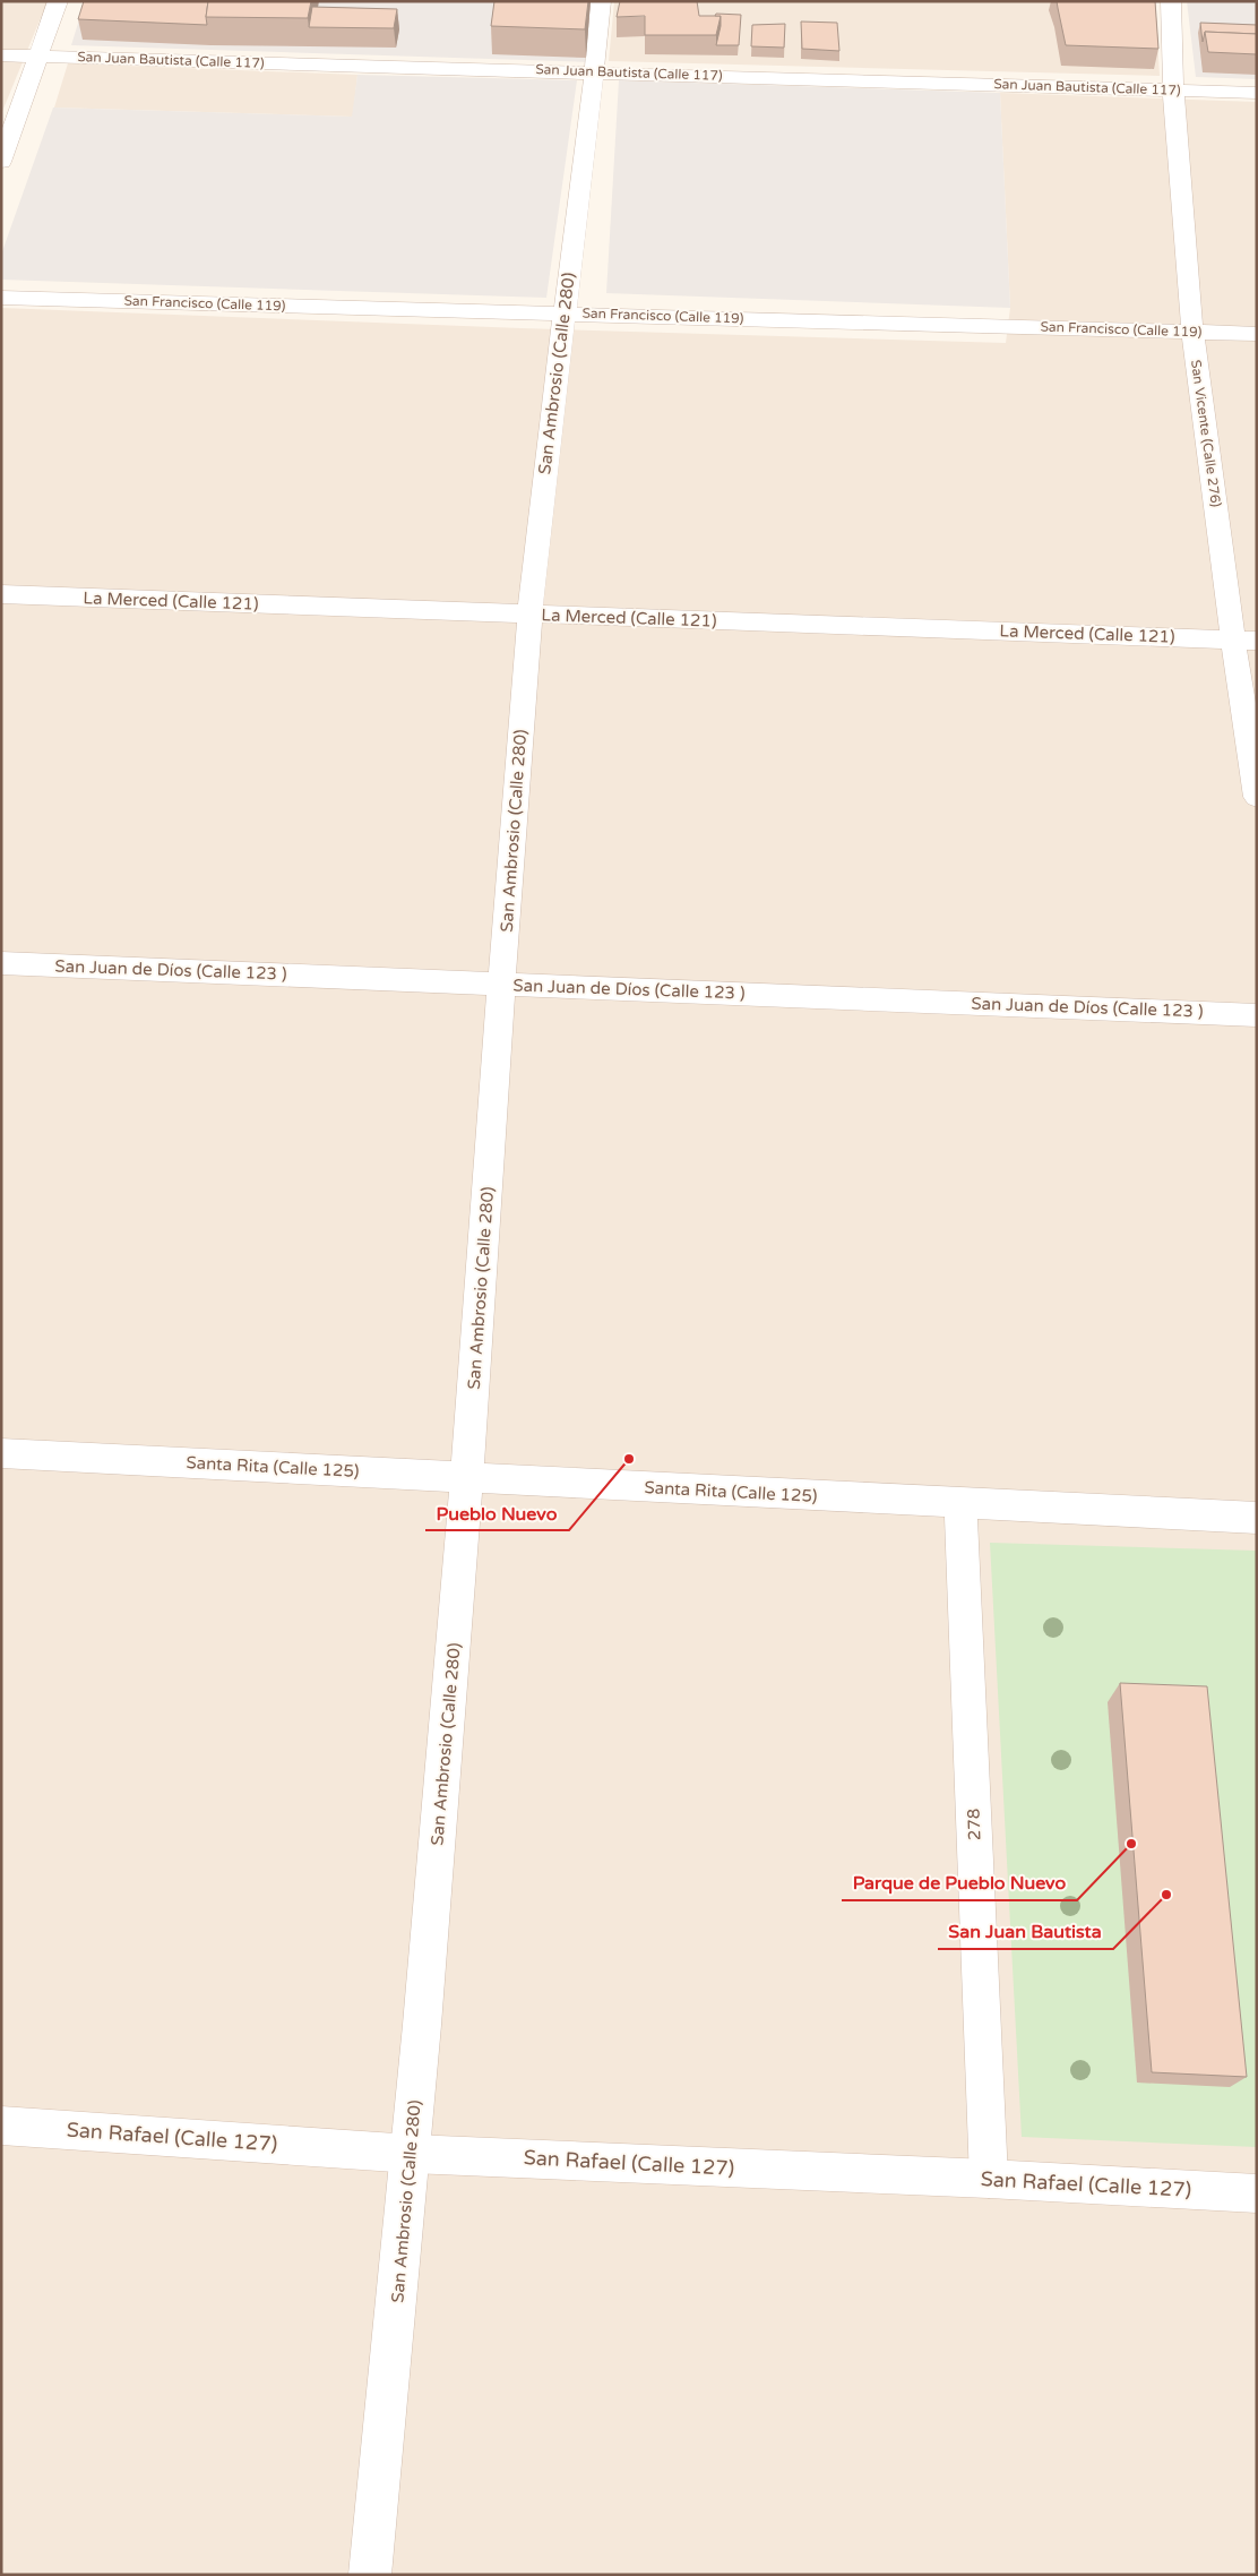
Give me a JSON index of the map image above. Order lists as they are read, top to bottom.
{
  "streets": {
    "street": [
      "San Juan Bautista (Calle 117)",
      "San Francisco (Calle 119)",
      "San Ambrosio (Calle 280)",
      "San Vicente (Calle 276)",
      "La Merced (Calle 121)",
      "San Juan de Díos (Calle 123 )",
      "Santa Rita (Calle 125)",
      "278",
      "San Rafael (Calle 127)"
    ]
  },
  "crossings": [
    ["San Juan Bautista (Calle 117)", "San Ambrosio (Calle 280)"],
    ["San Juan Bautista (Calle 117)", "San Vicente (Calle 276)"],
    ["San Francisco (Calle 119)", "San Ambrosio (Calle 280)"],
    ["San Francisco (Calle 119)", "San Vicente (Calle 276)"],
    ["San Ambrosio (Calle 280)", "La Merced (Calle 121)"],
    ["San Ambrosio (Calle 280)", "San Juan de Díos (Calle 123 )"],
    ["San Ambrosio (Calle 280)", "Santa Rita (Calle 125)"],
    ["San Ambrosio (Calle 280)", "San Rafael (Calle 127)"],
    ["San Vicente (Calle 276)", "La Merced (Calle 121)"],
    ["Santa Rita (Calle 125)", "278"],
    ["278", "San Rafael (Calle 127)"]
  ],
  "places": ["Pueblo Nuevo", "Parque de Pueblo Nuevo", "San Juan Bautista"]
}
